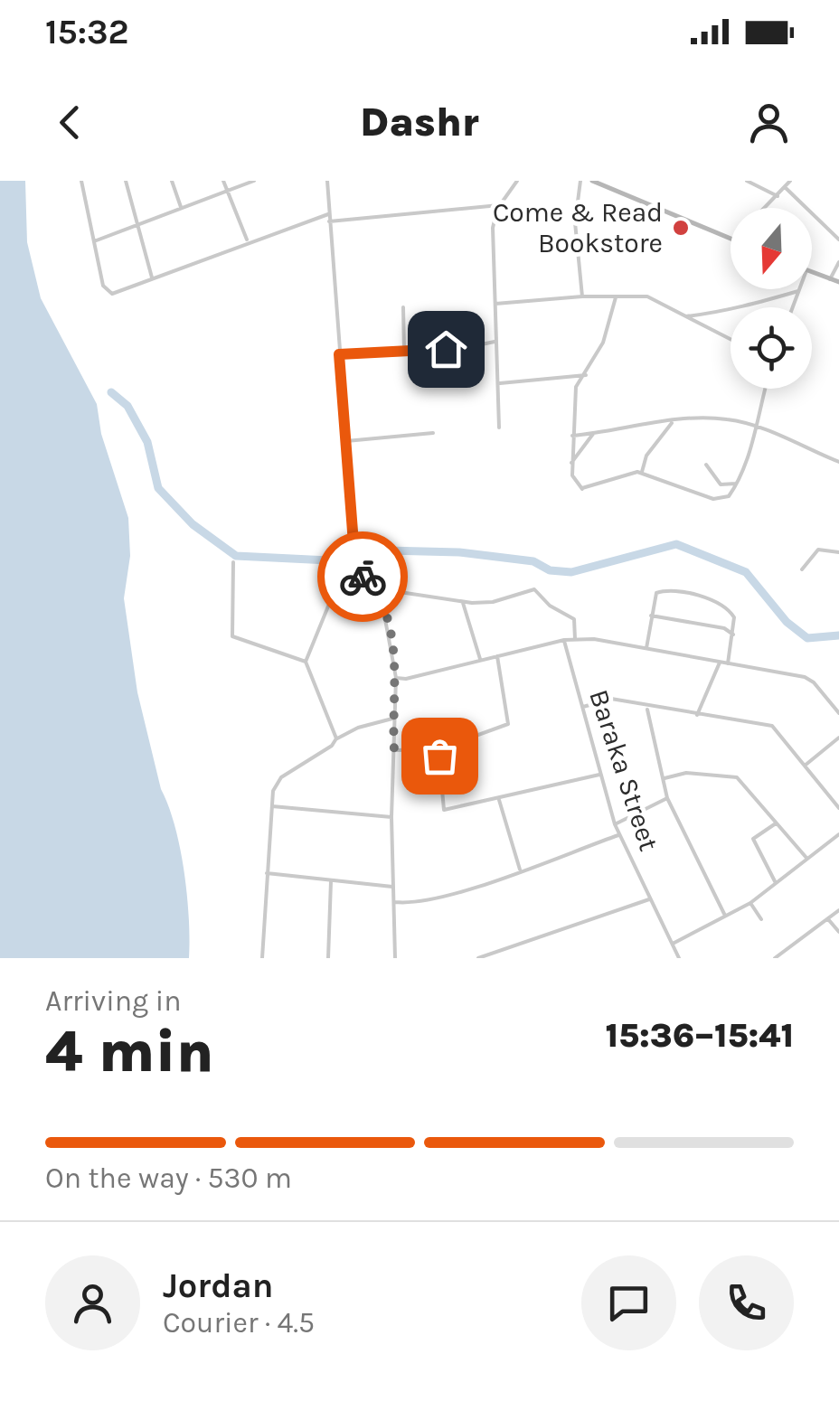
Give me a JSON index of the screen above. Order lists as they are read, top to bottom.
{
  "streets": {
    "street": ["Baraka Street"]
  },
  "places": ["Come & Read Bookstore"],
  "north": "bottom",
  "page": {
    "status": "15:32",
    "header": "Dashr",
    "heading": ["4 min", "Arriving in", "15:36–15:41"],
    "panel": ["Jordan", "Courier · 4.5"],
    "bar": "On the way · 530 m"
  }
}
